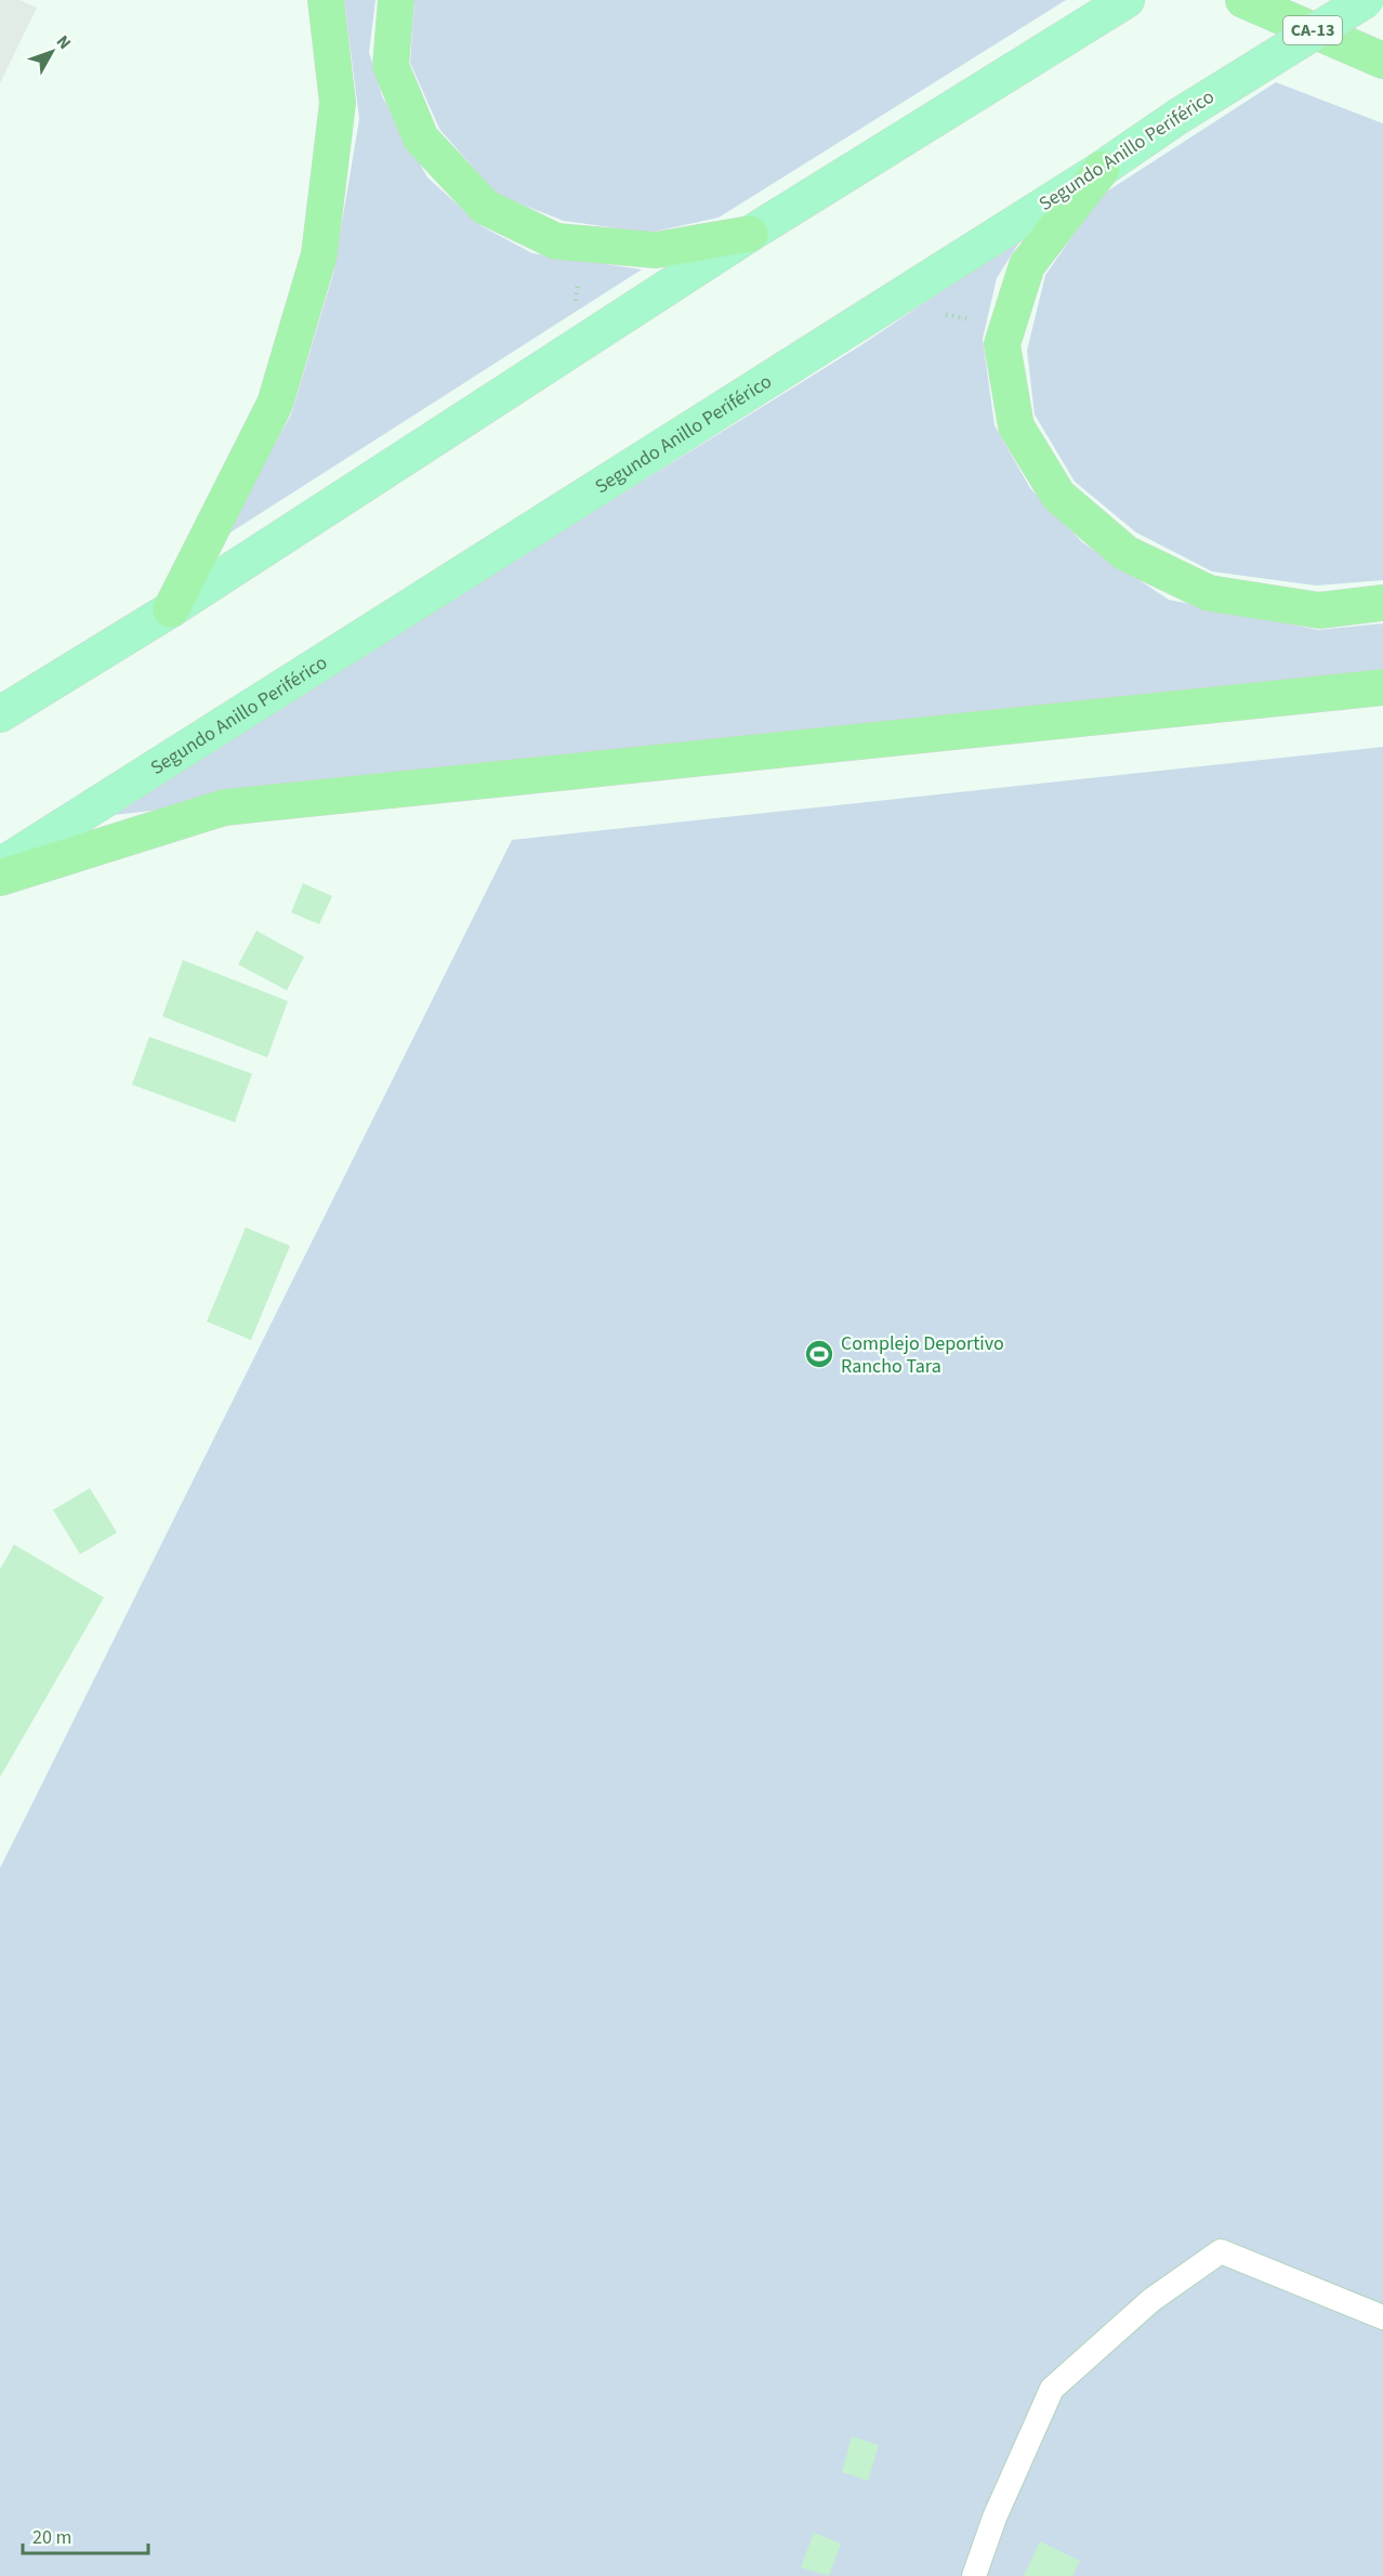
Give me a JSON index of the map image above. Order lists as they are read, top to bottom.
{
  "streets": {
    "highway": ["CA-13"],
    "main road": ["Segundo Anillo Periférico"]
  },
  "places": {
    "sports": ["Complejo Deportivo Rancho Tara"]
  },
  "scale_bar": "20 m",
  "north": "top right"
}
